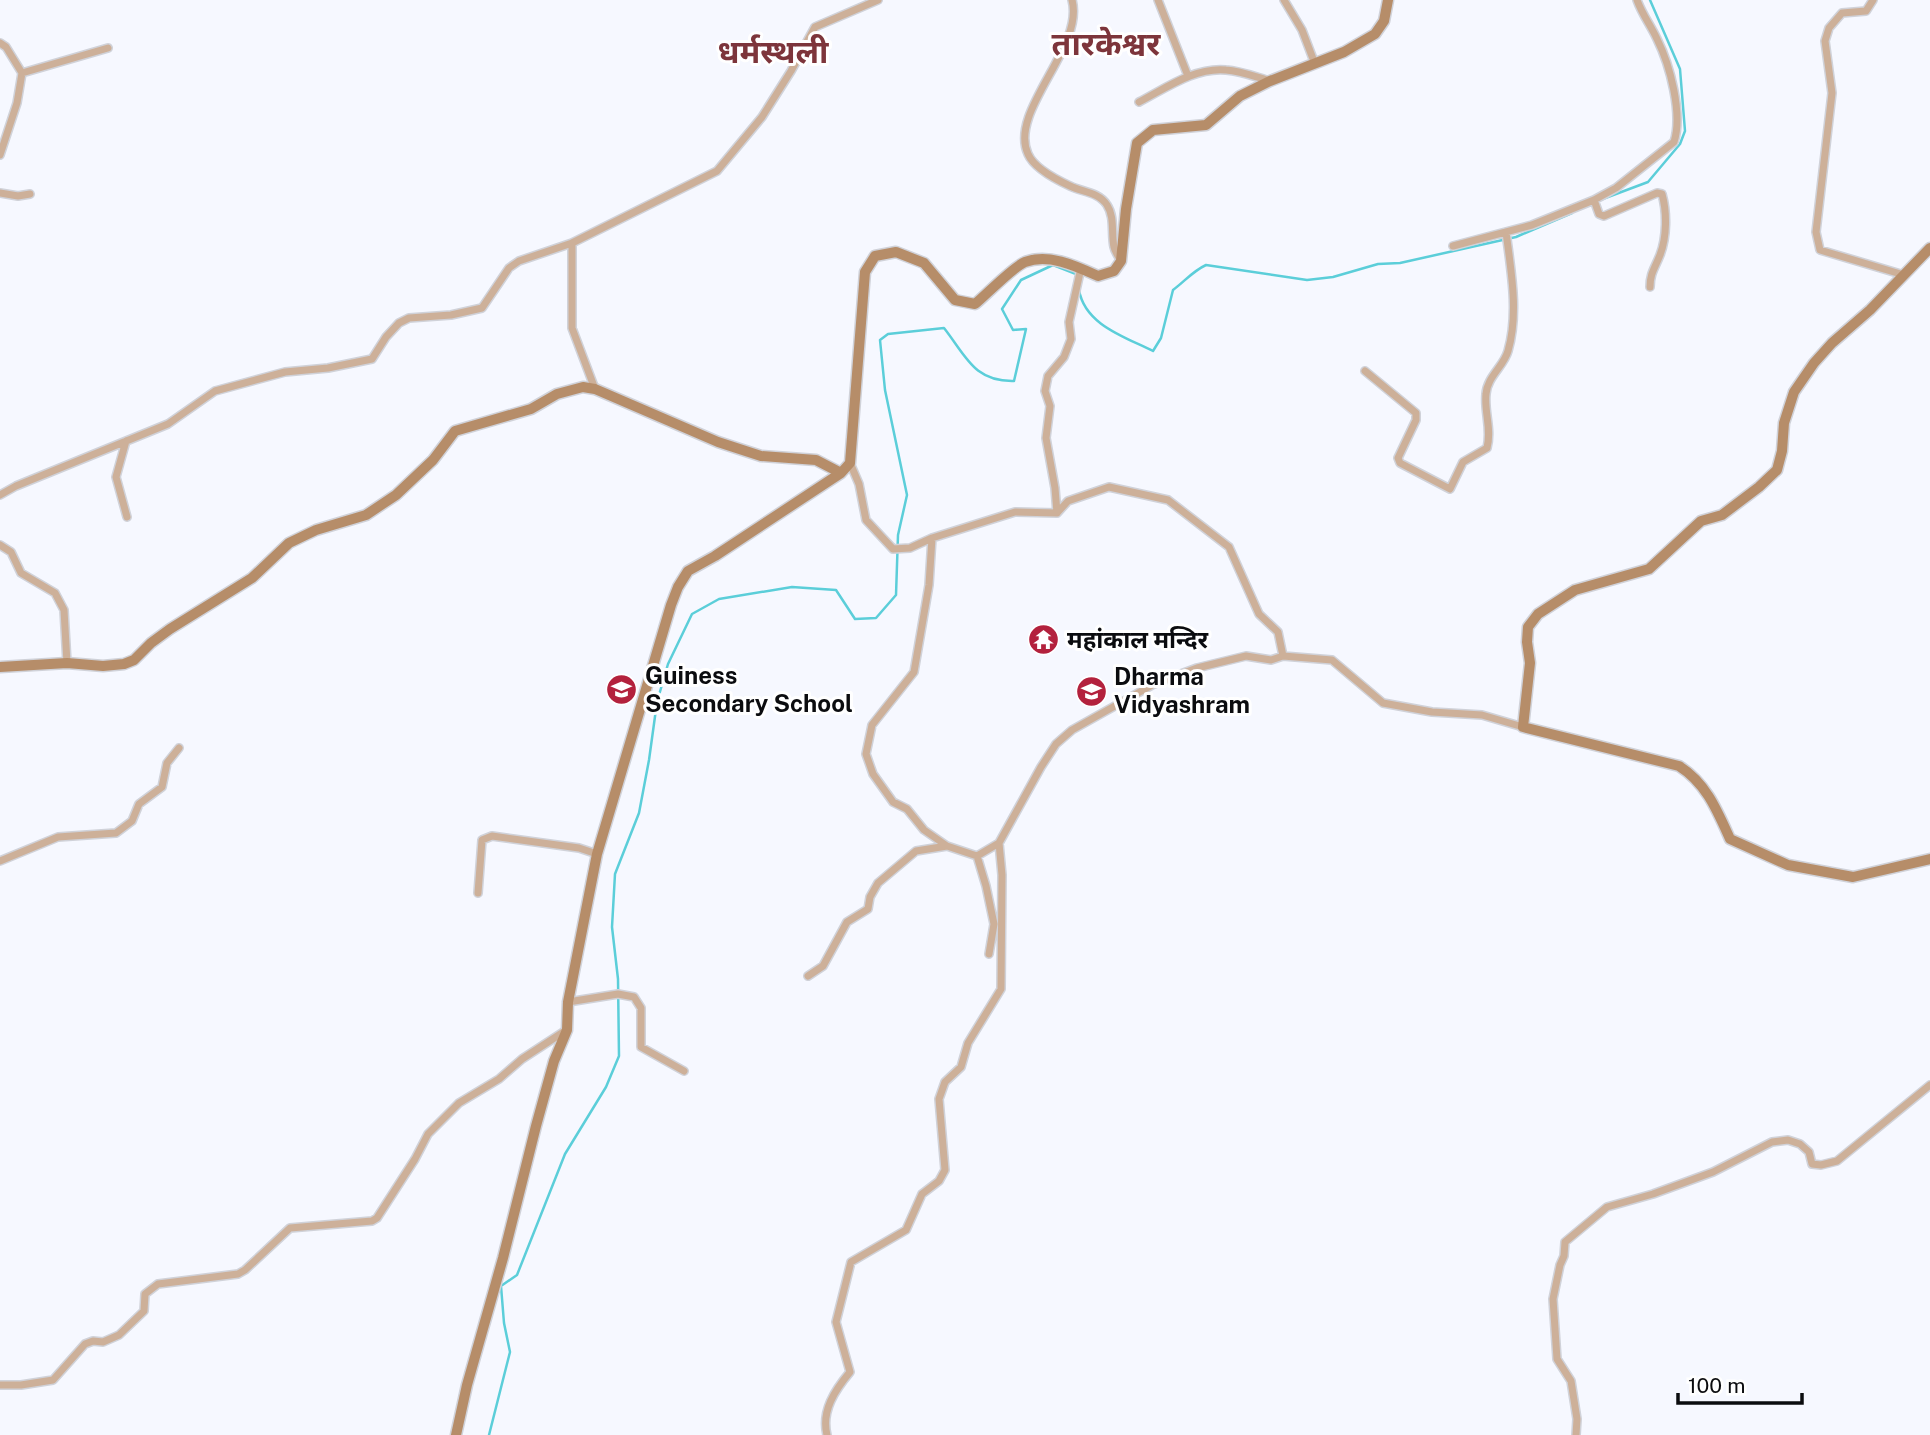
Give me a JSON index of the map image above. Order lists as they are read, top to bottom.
{
  "districts": ["तारकेश्वर", "धर्मस्थली"],
  "places": {
    "temple": ["महांकाल मन्दिर"],
    "school or university": ["Guiness Secondary School", "Dharma Vidyashram"]
  },
  "scale_bar": "100 m"
}
